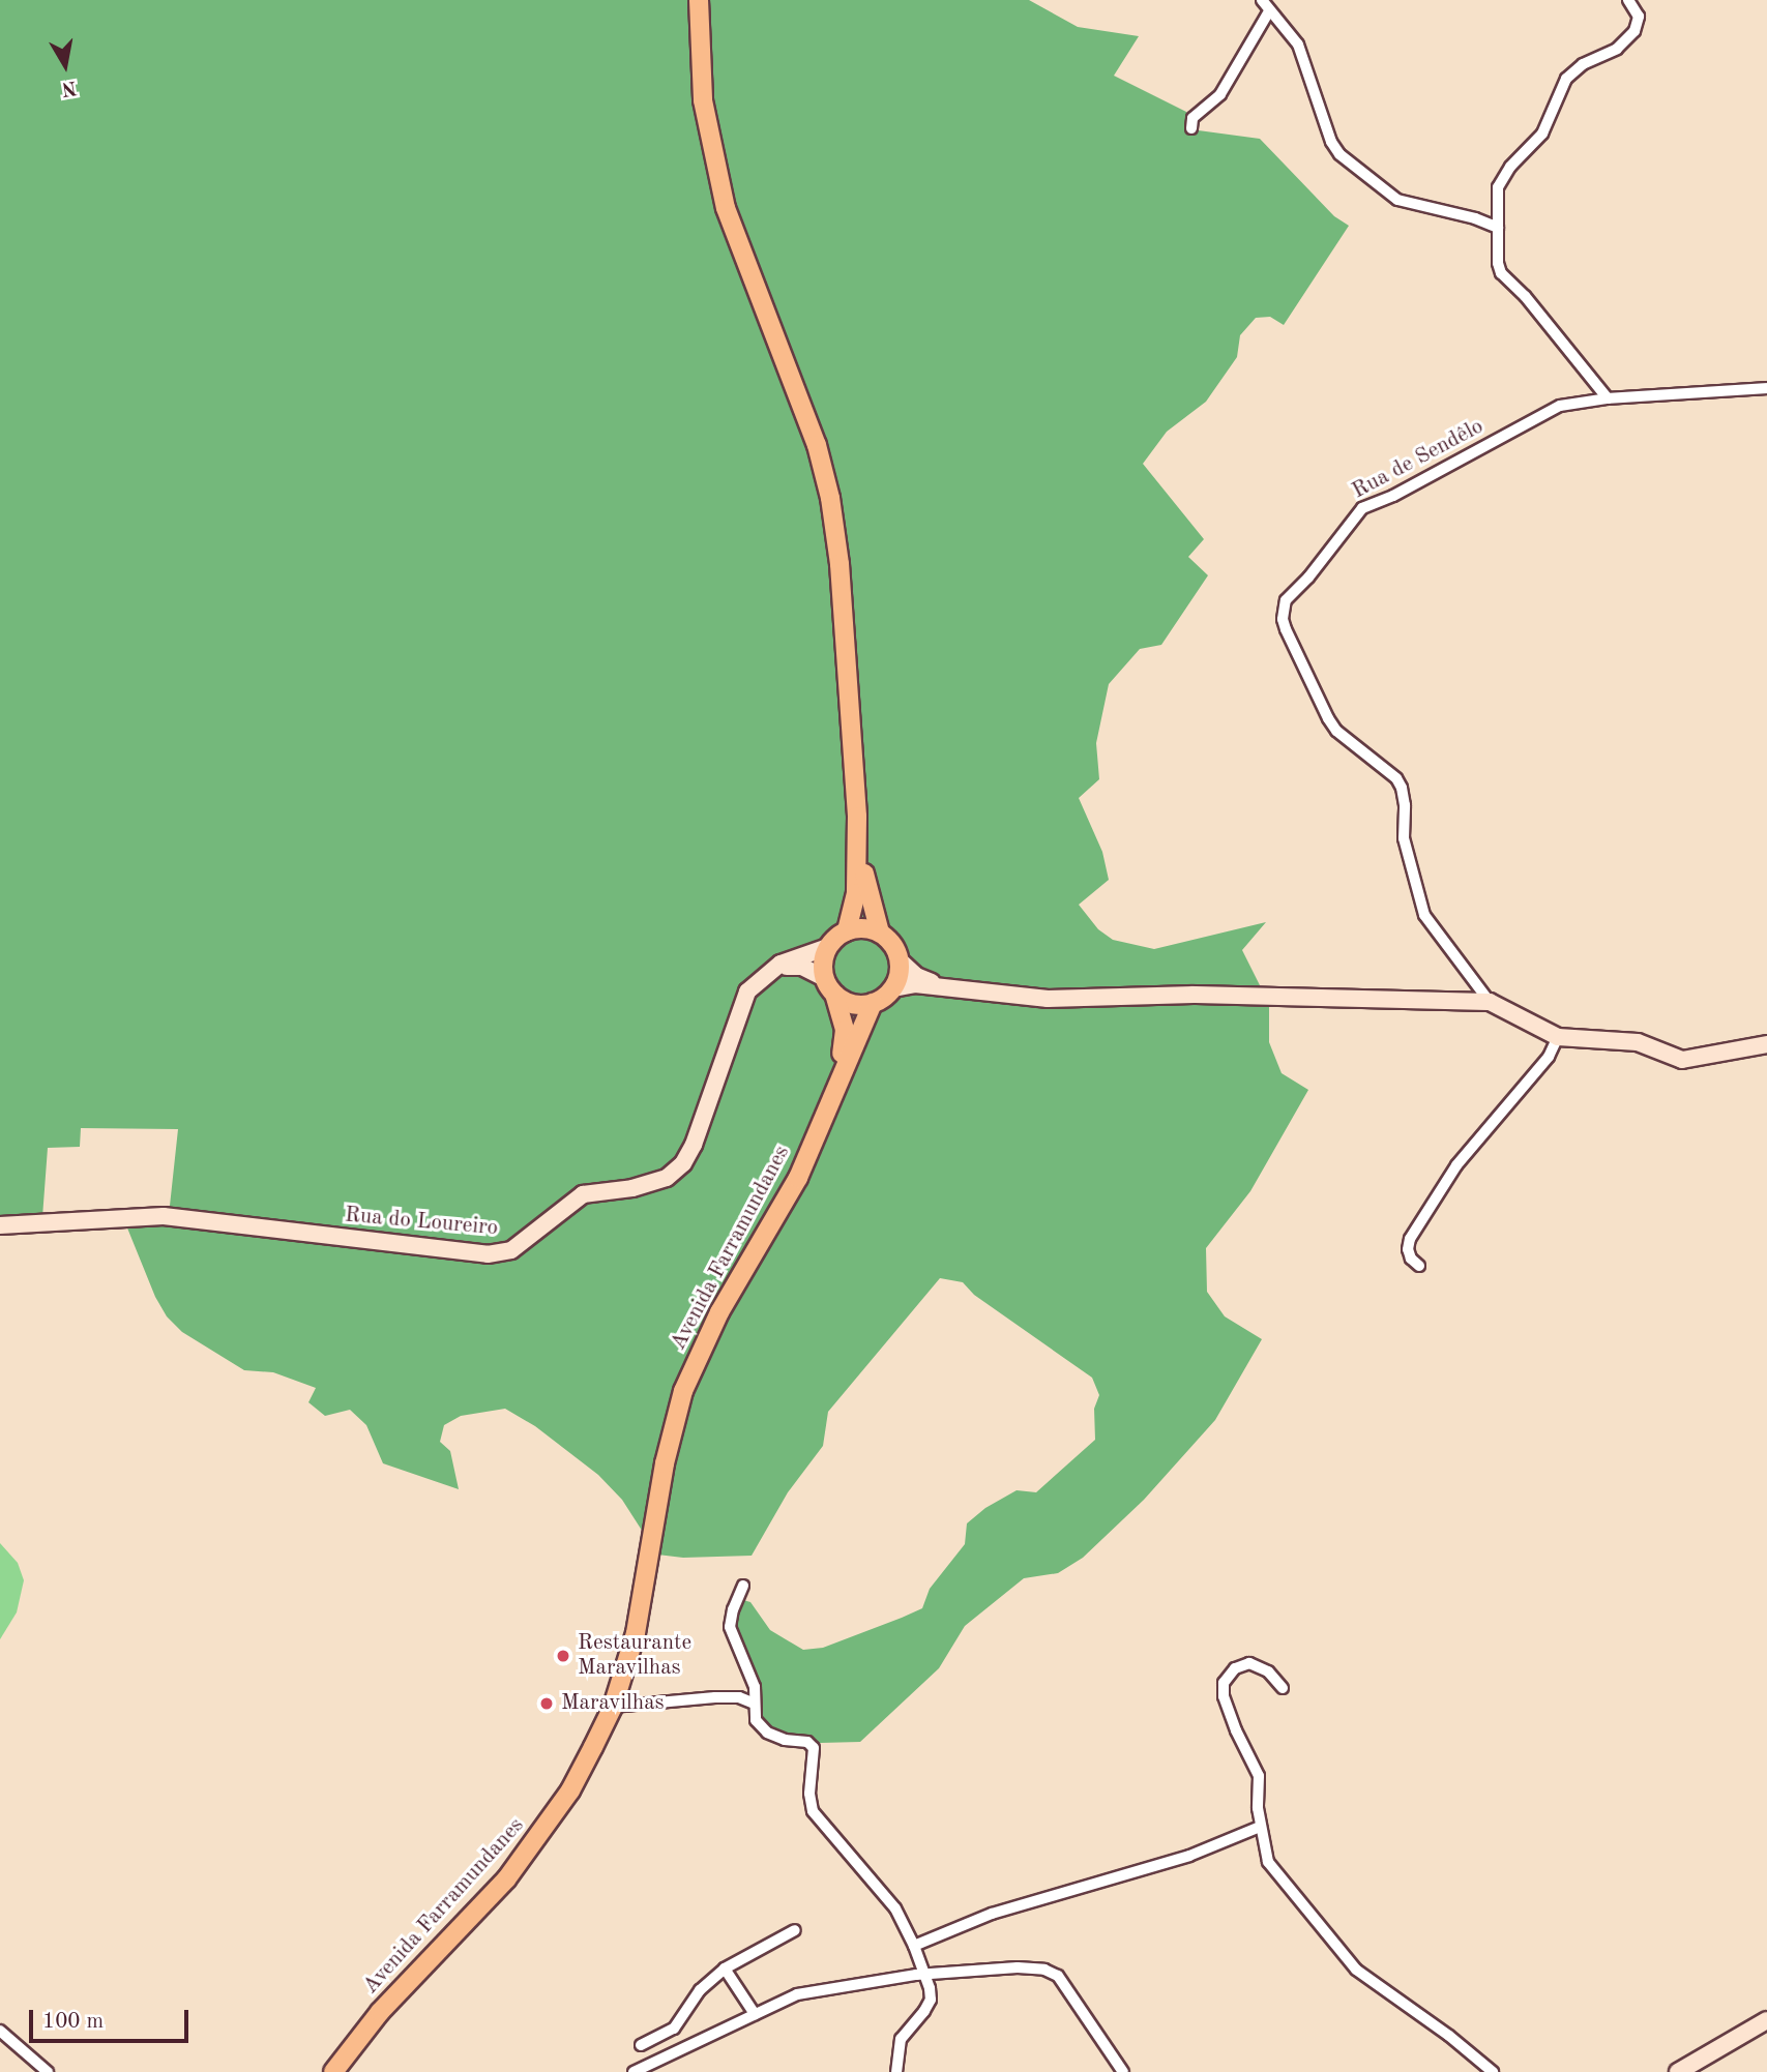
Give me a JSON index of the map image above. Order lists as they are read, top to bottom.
{
  "streets": {
    "main road": ["Avenida Farramundanes"],
    "street": ["Rua de Sendêlo", "Rua do Loureiro"]
  },
  "crossings": [
    ["Rua do Loureiro", "Avenida Farramundanes"]
  ],
  "places": ["Restaurante Maravilhas", "Maravilhas"],
  "scale_bar": "100 m",
  "north": "bottom"
}
